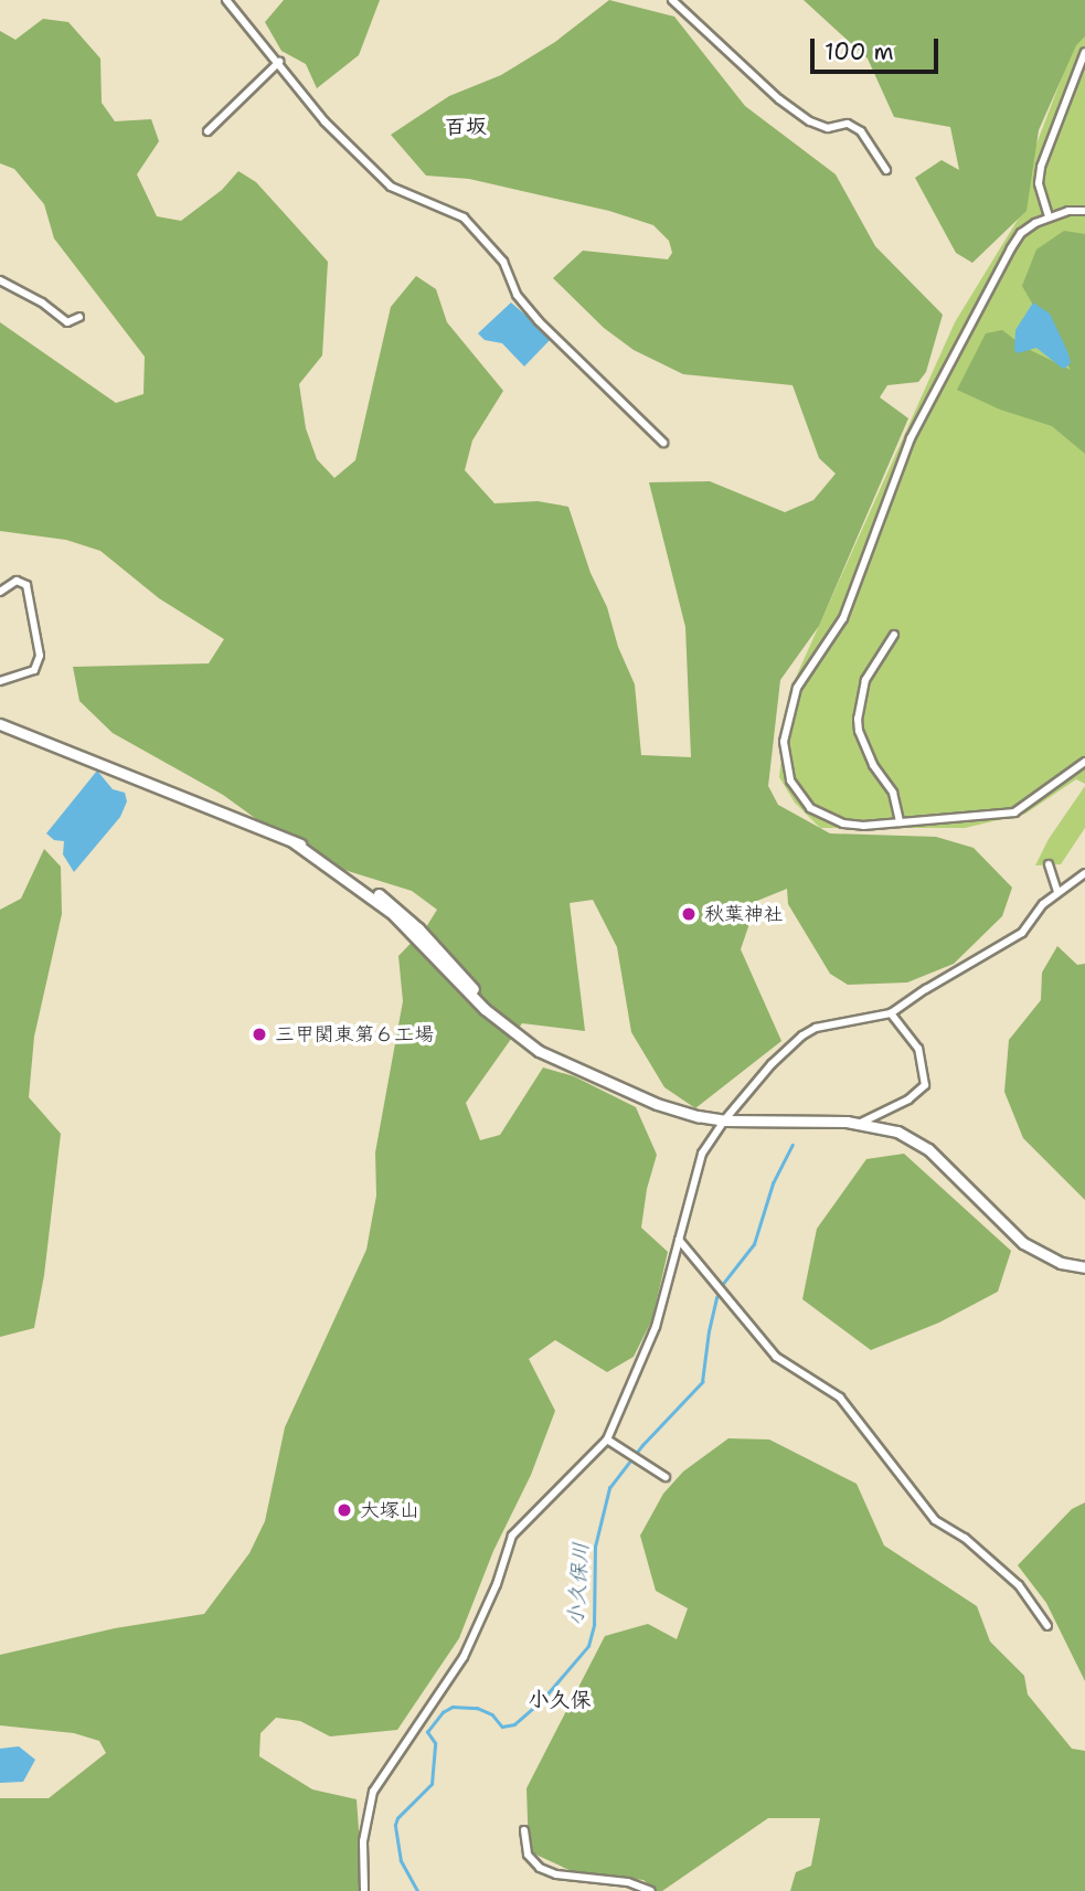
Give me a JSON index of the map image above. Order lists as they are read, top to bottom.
{
  "districts": ["百坂", "小久保"],
  "water": ["小久保川"],
  "places": ["秋葉神社", "三甲関東第６工場", "大塚山"],
  "scale_bar": "100 m"
}
